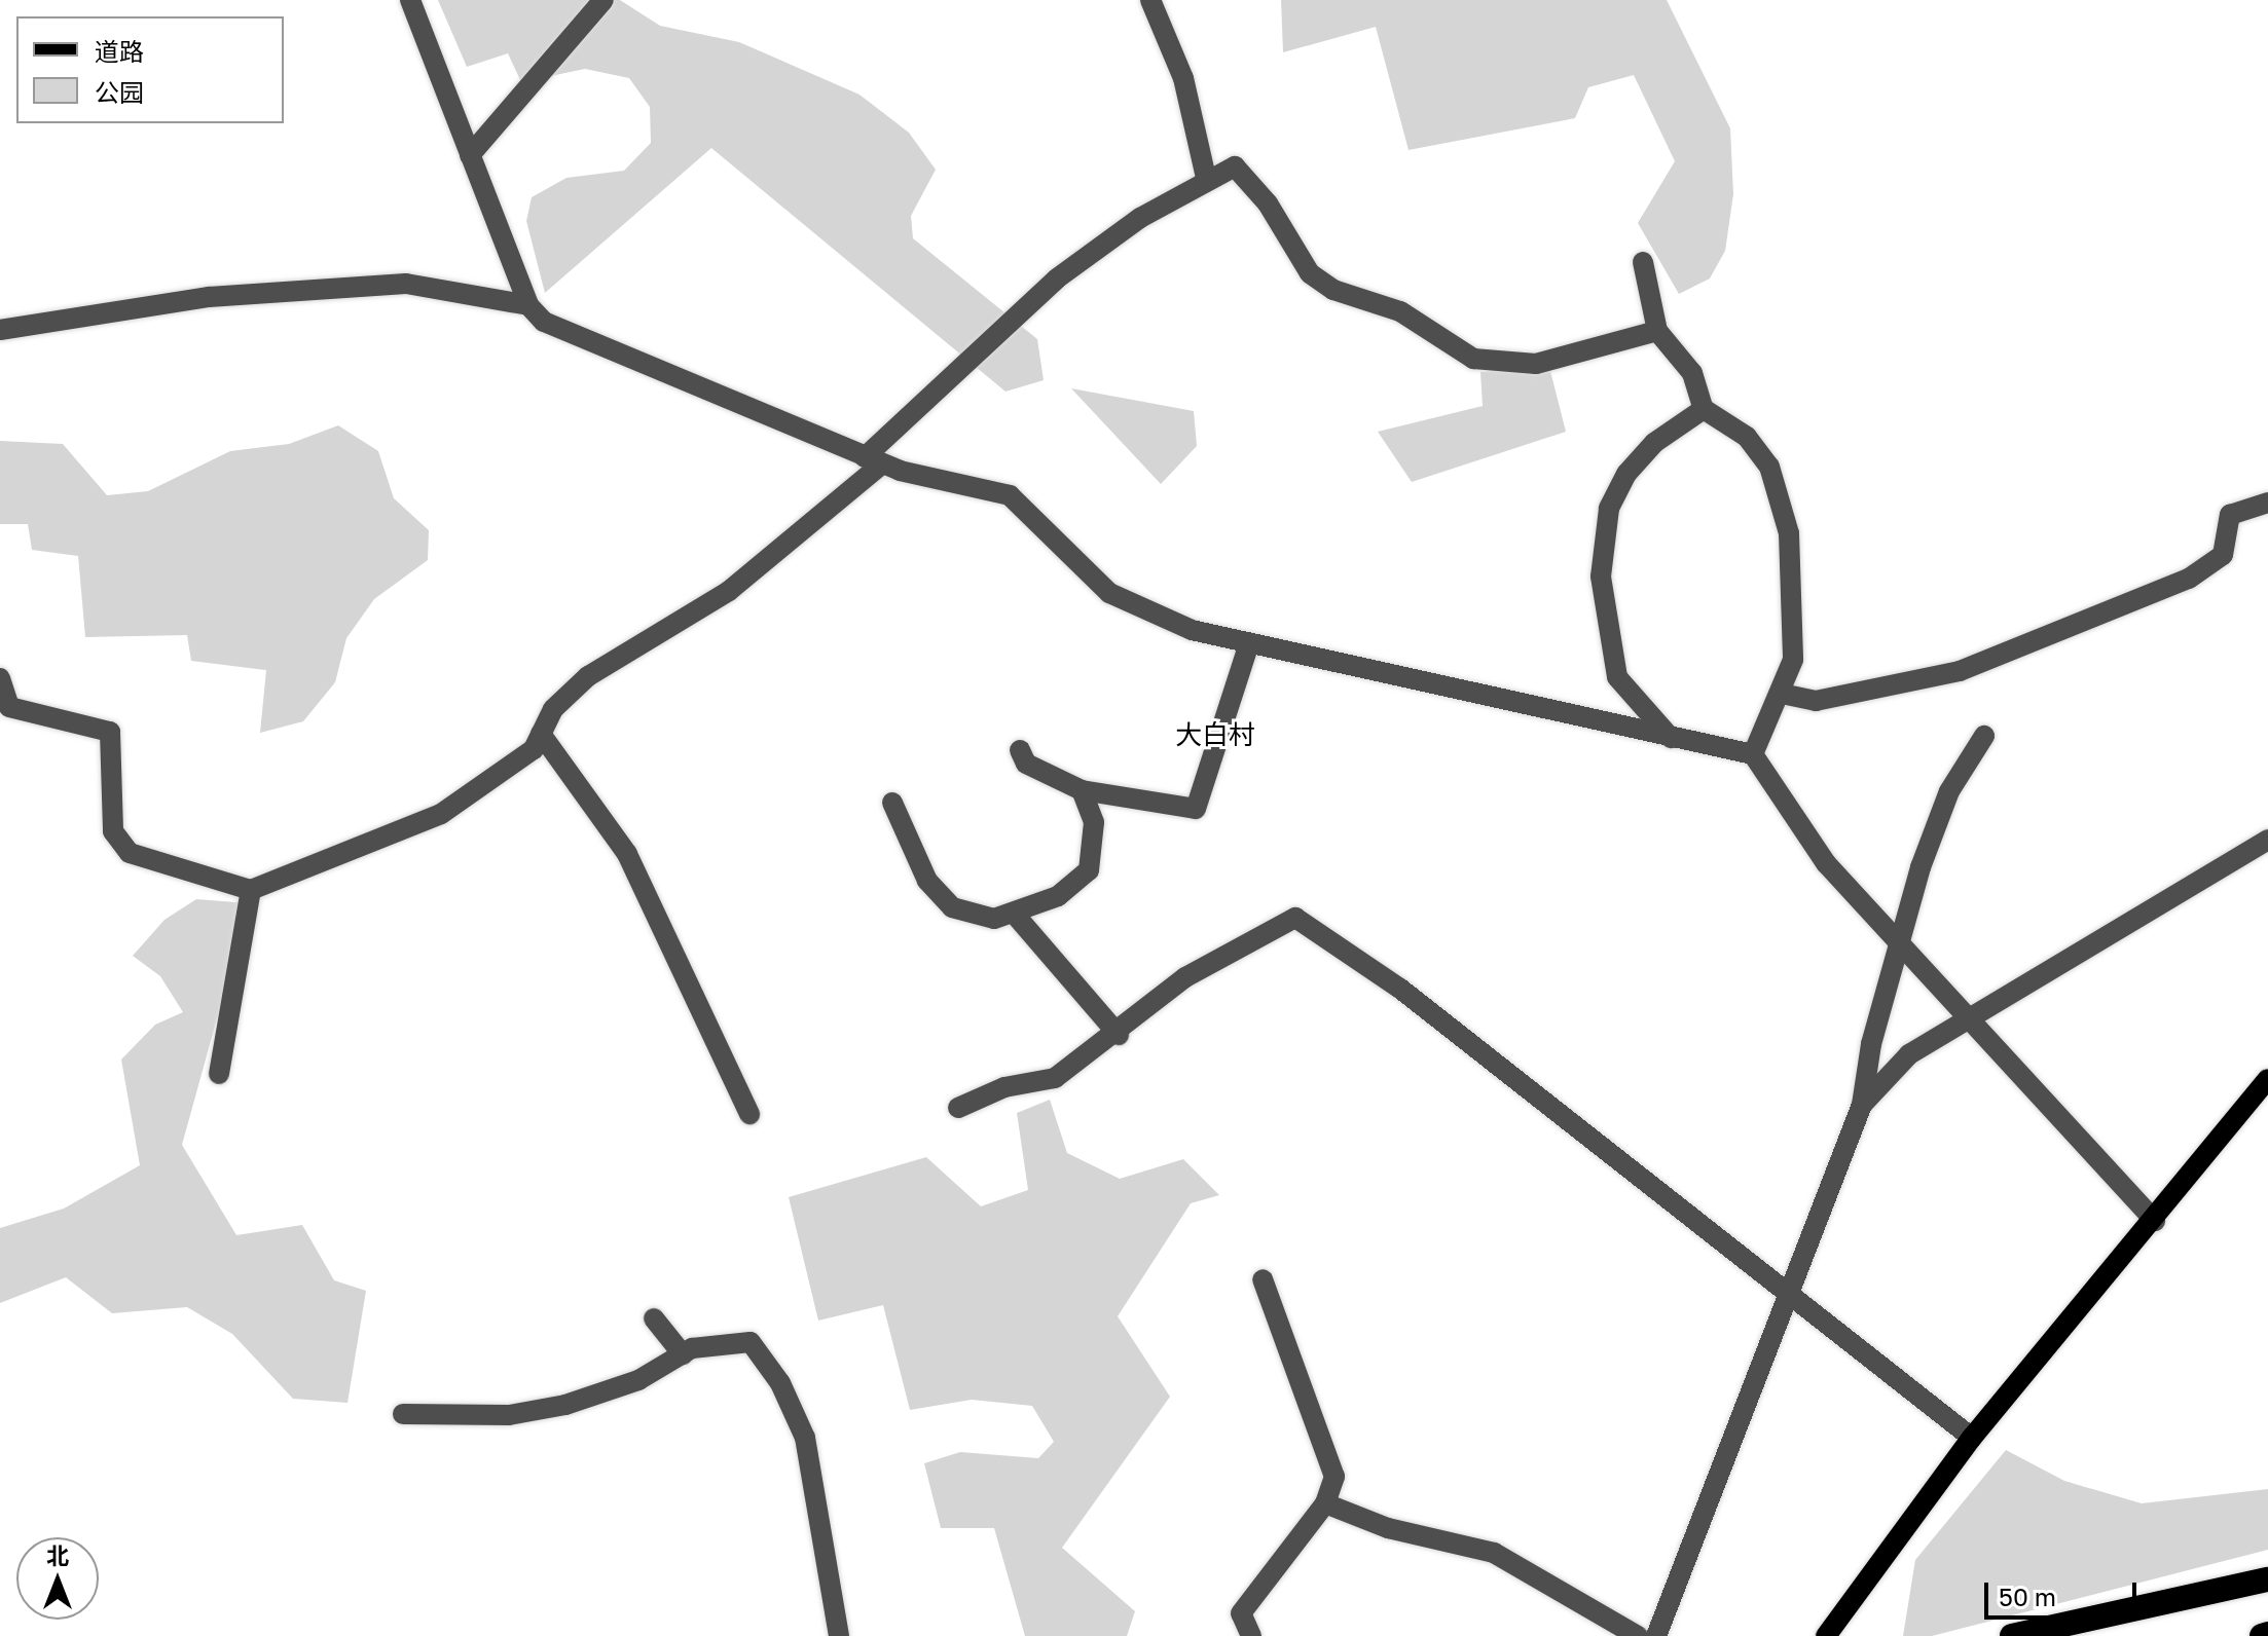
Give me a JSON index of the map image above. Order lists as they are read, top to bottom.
{
  "districts": ["大白村"],
  "legend": ["道路", "公园"],
  "scale_bar": "50 m",
  "north": "top"
}
